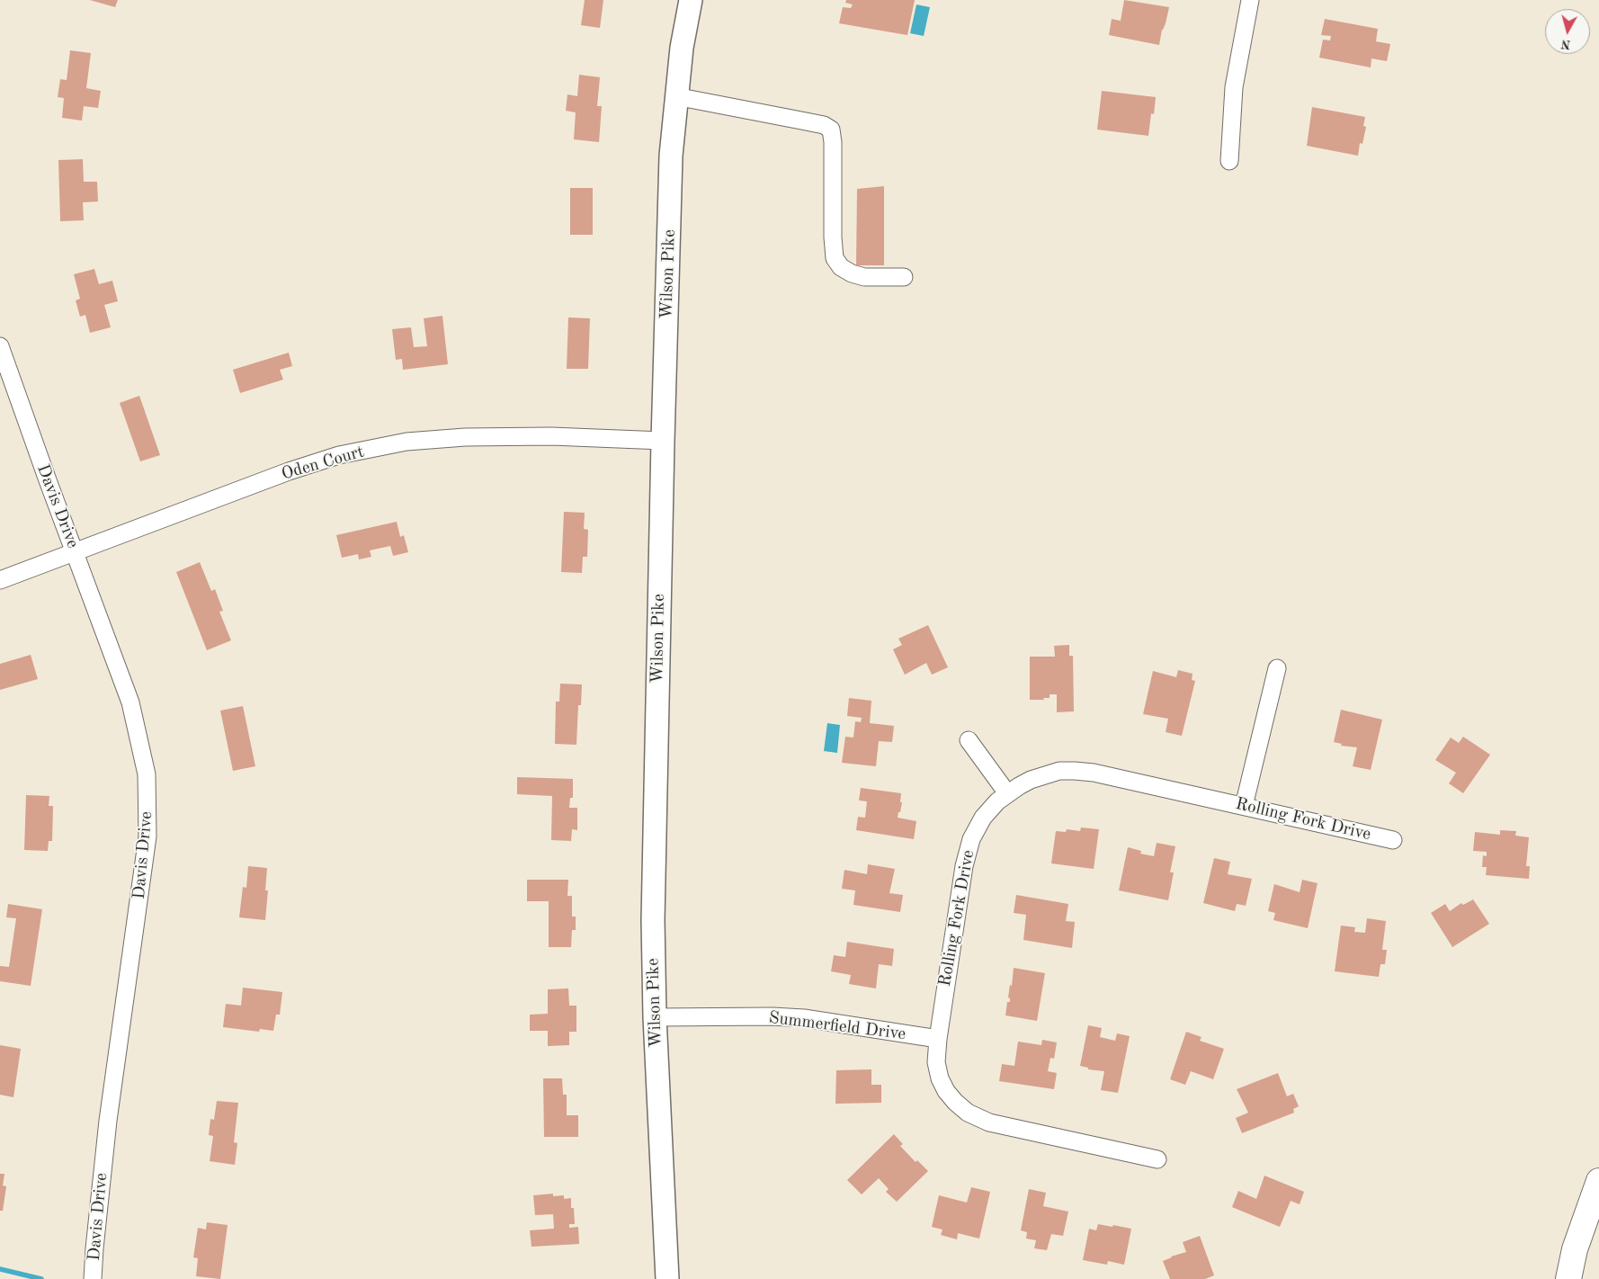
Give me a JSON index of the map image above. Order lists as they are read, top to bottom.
{
  "streets": {
    "main road": ["Wilson Pike"],
    "street": [
      "Oden Court",
      "Davis Drive",
      "Rolling Fork Drive",
      "Summerfield Drive"
    ]
  },
  "crossings": [
    ["Wilson Pike", "Oden Court"],
    ["Wilson Pike", "Summerfield Drive"],
    ["Oden Court", "Davis Drive"],
    ["Rolling Fork Drive", "Summerfield Drive"]
  ],
  "north": "bottom"
}
